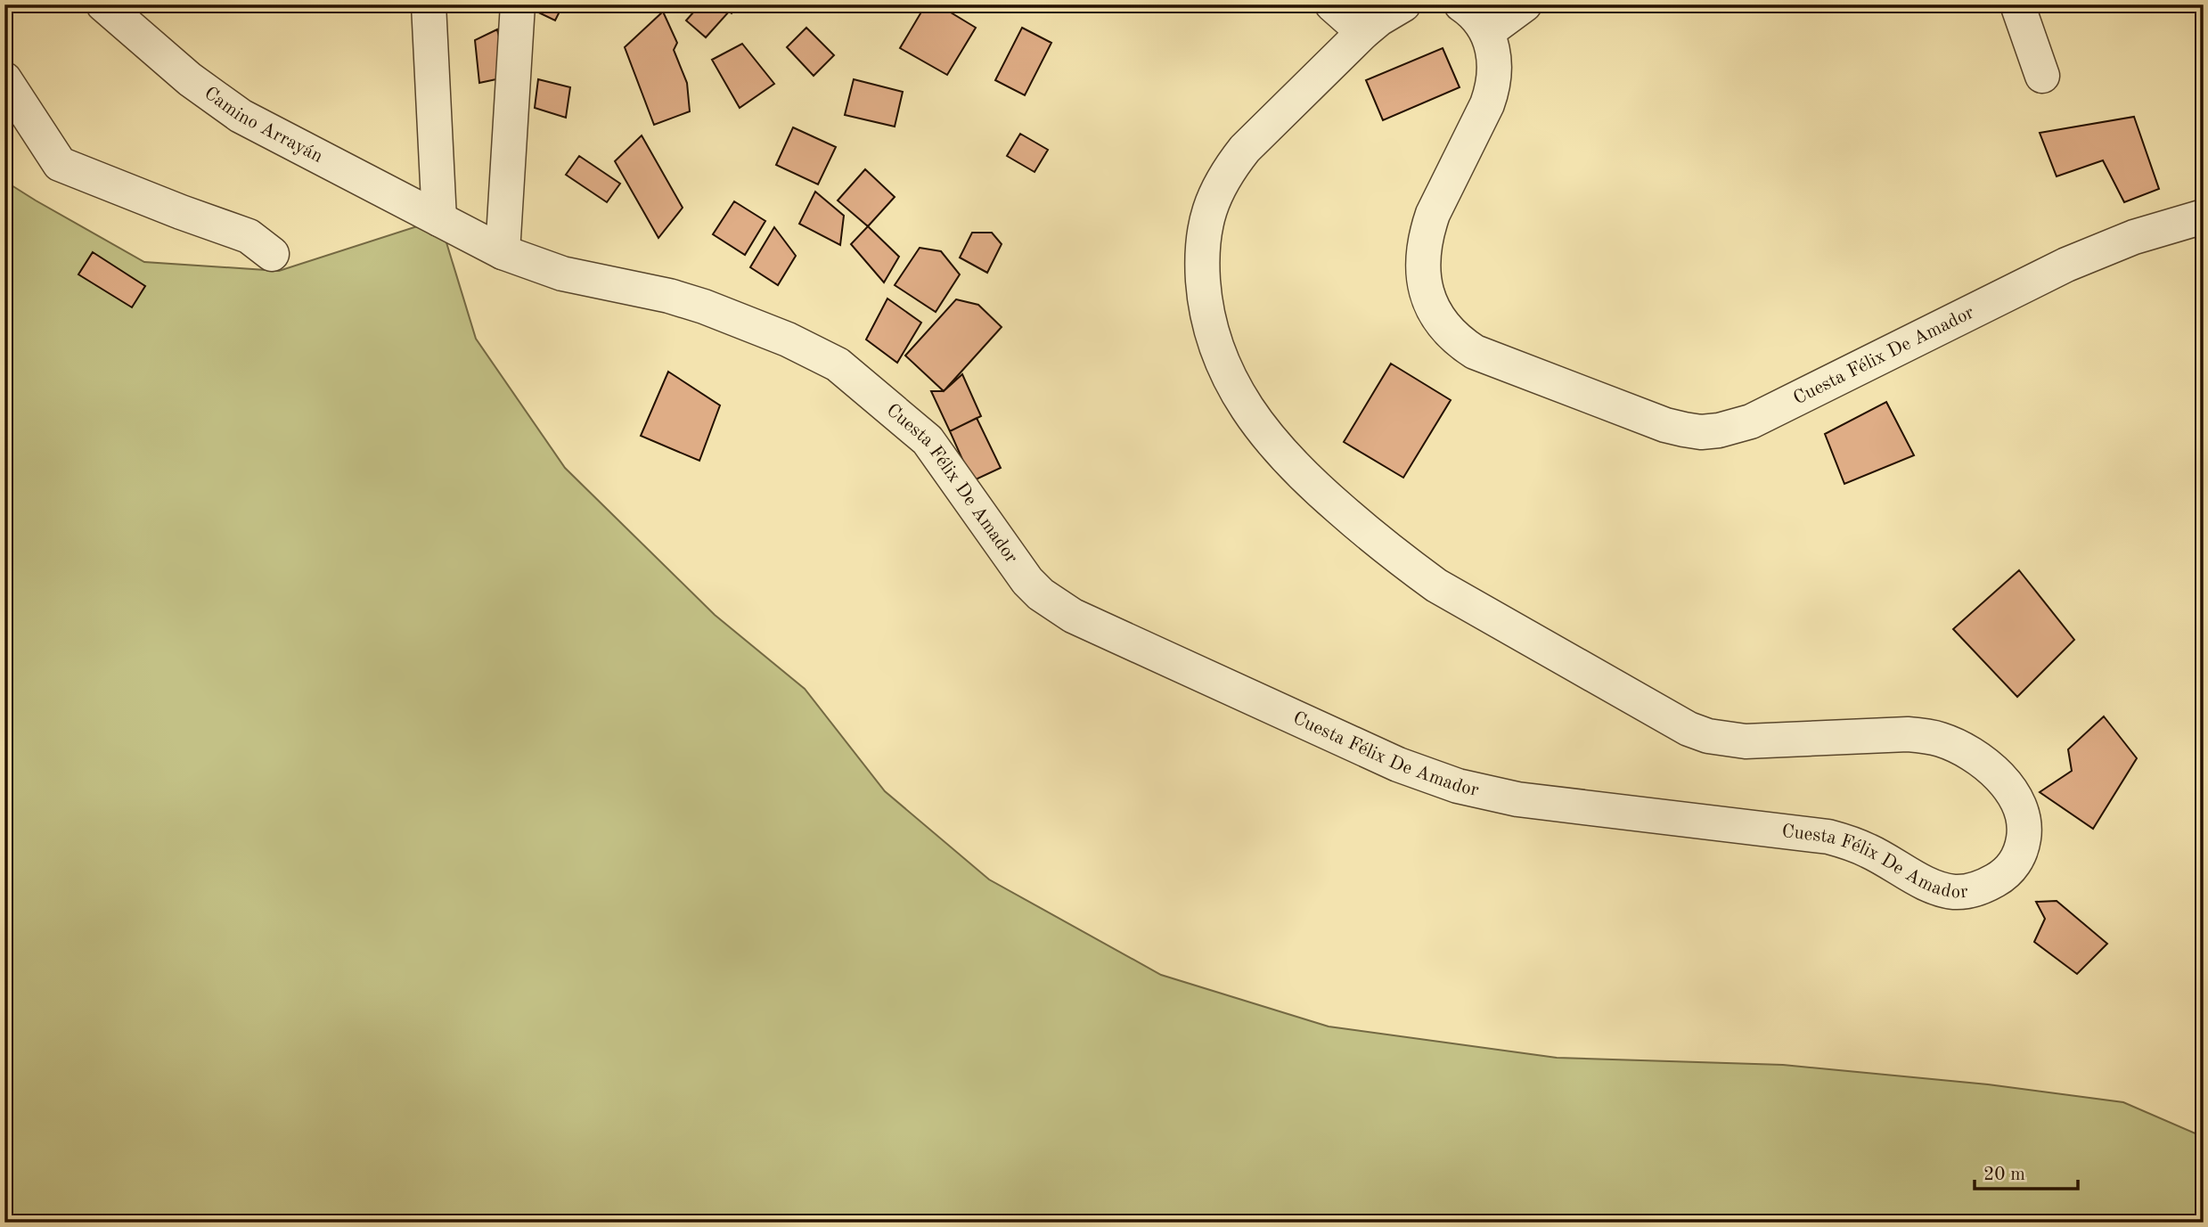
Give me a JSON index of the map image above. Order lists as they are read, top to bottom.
{
  "streets": {
    "street": ["Camino Arrayán", "Cuesta Félix De Amador"]
  },
  "crossings": [
    ["Camino Arrayán", "Cuesta Félix De Amador"]
  ],
  "scale_bar": "20 m"
}
